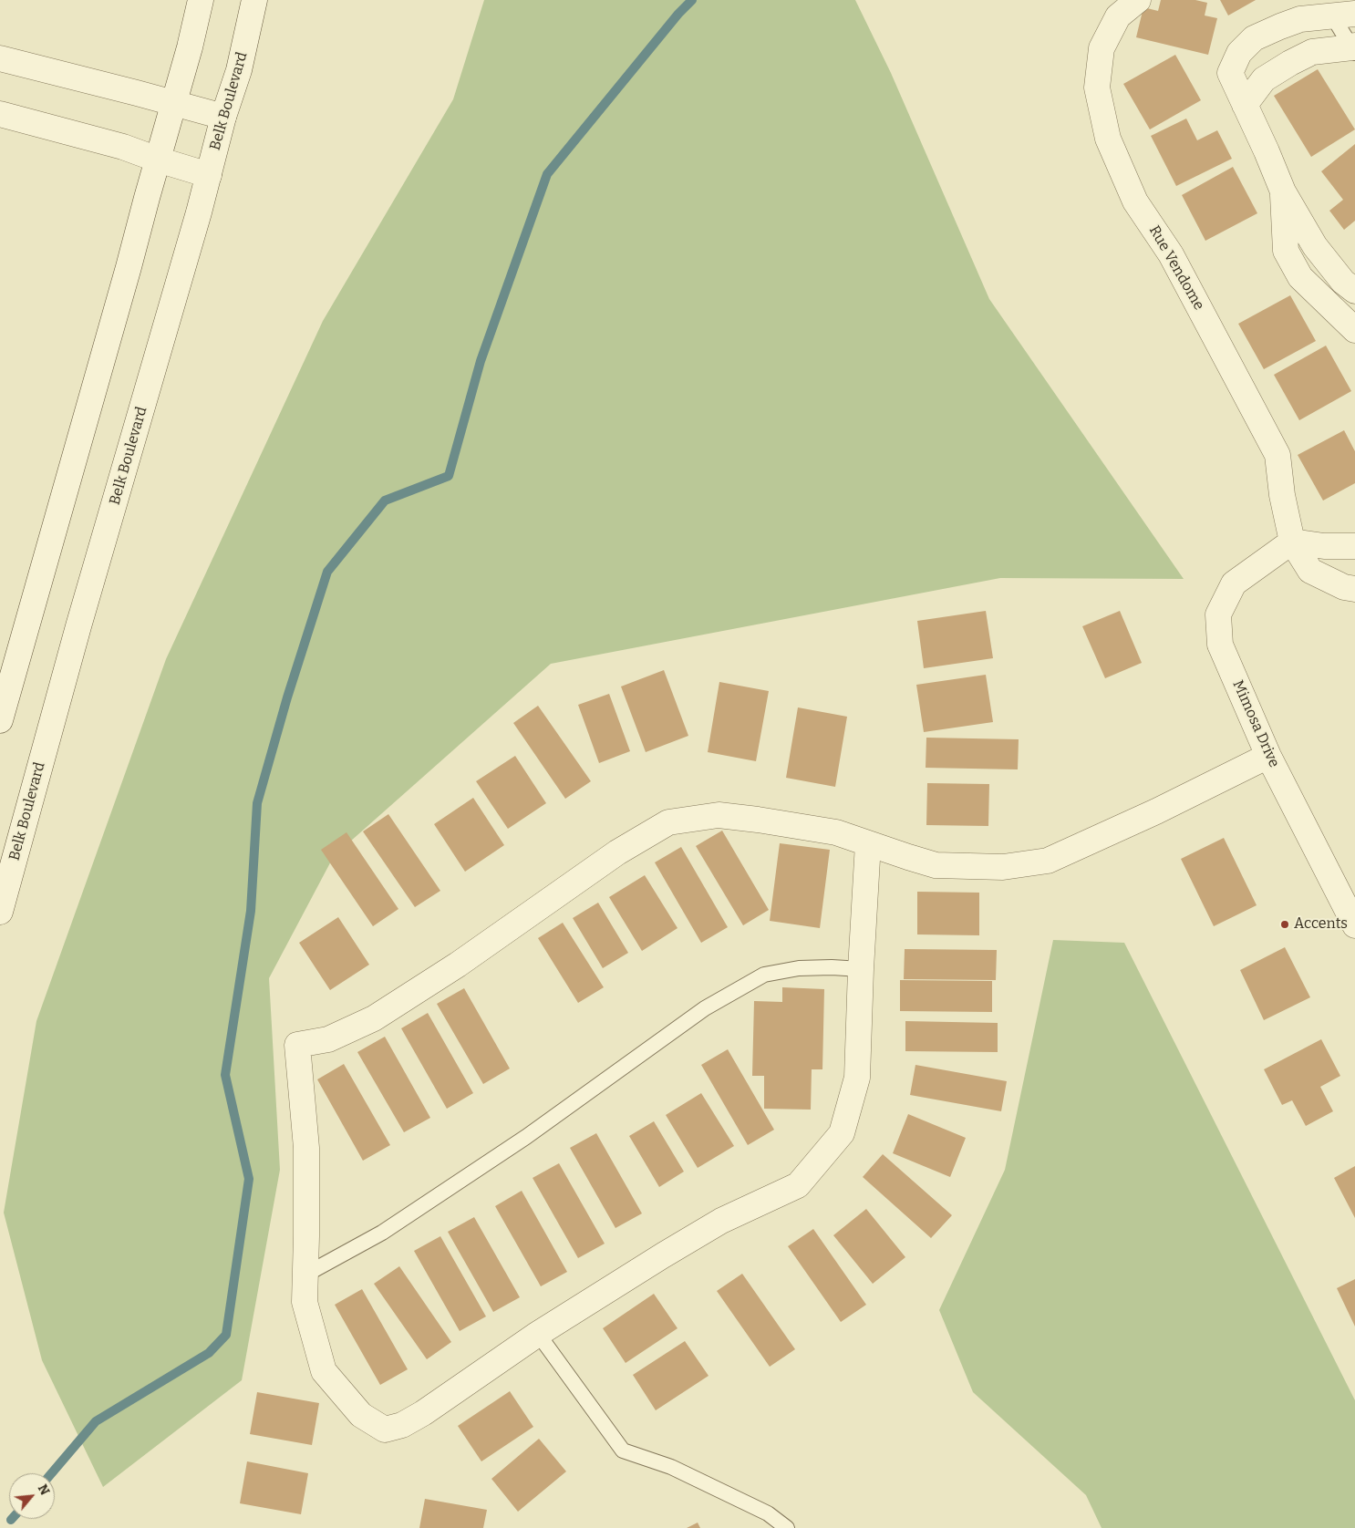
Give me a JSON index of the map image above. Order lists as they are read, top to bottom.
{
  "streets": {
    "street": ["Belk Boulevard", "Rue Vendome", "Mimosa Drive"]
  },
  "crossings": [
    ["Rue Vendome", "Mimosa Drive"]
  ],
  "places": ["Accents"],
  "north": "top right"
}
